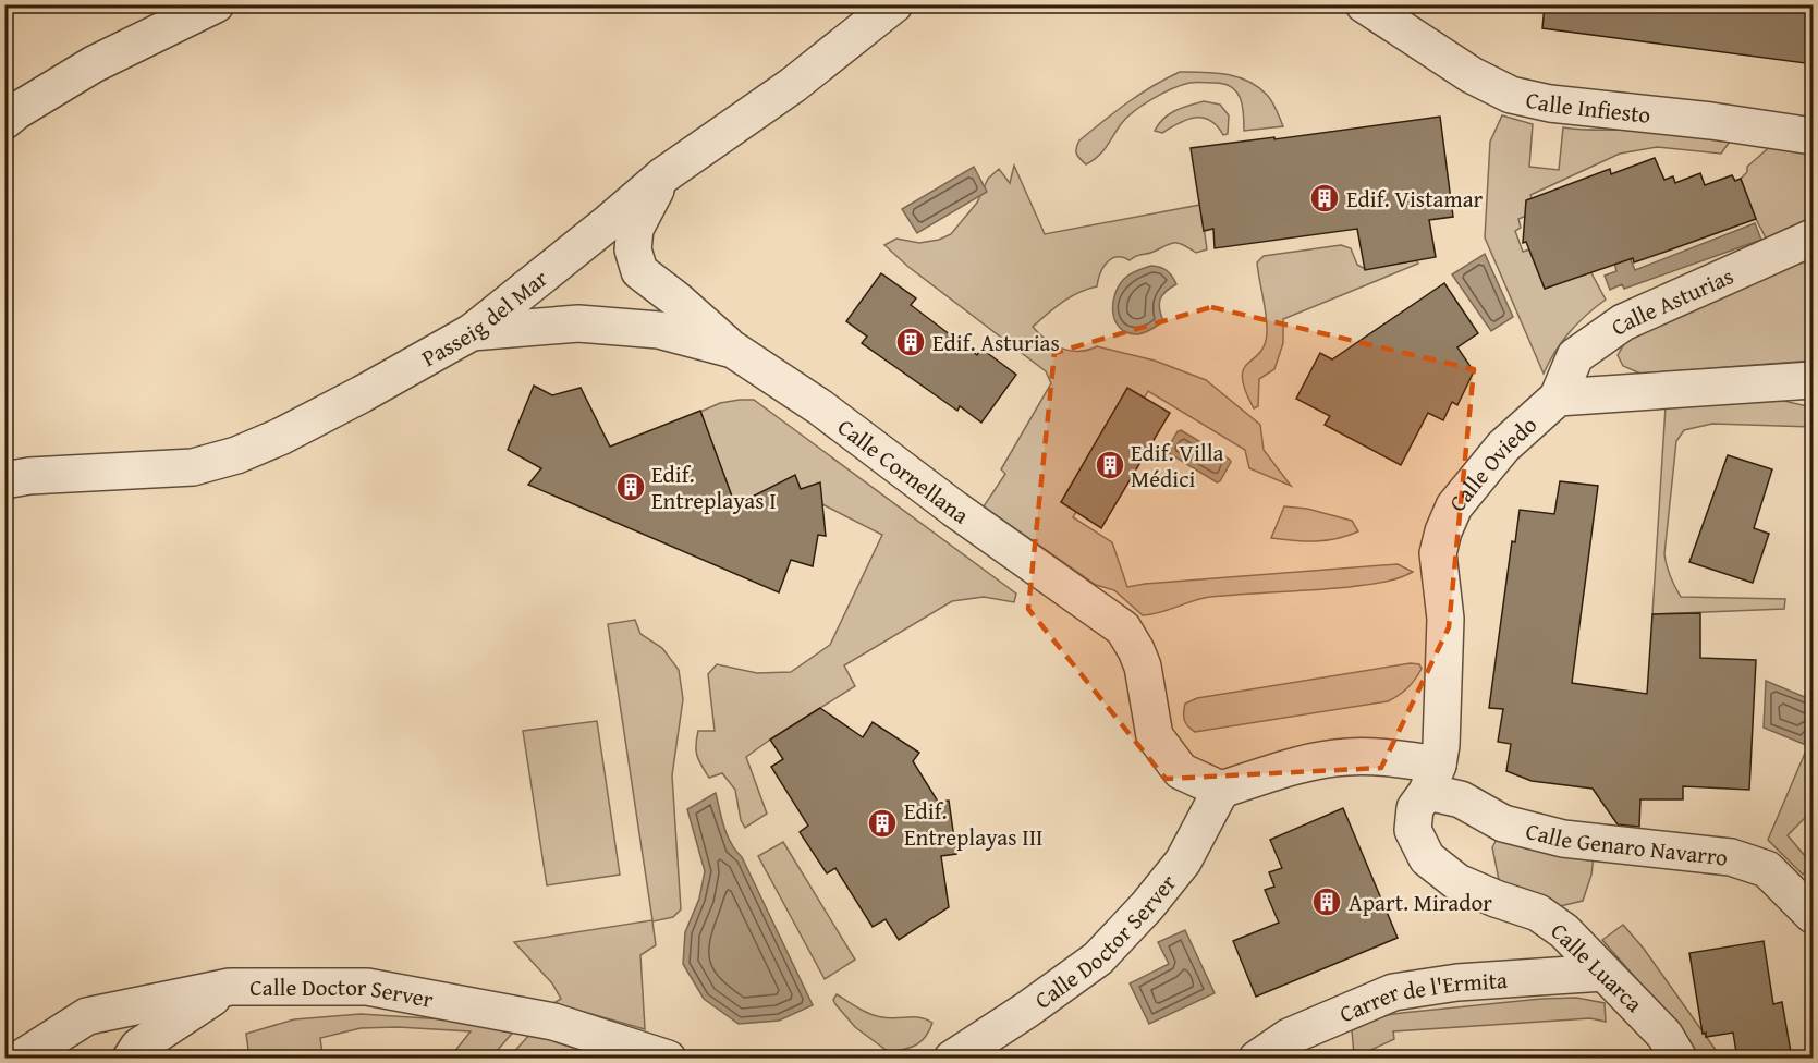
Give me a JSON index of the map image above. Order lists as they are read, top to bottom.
{
  "streets": {
    "street": [
      "Calle Infiesto",
      "Calle Asturias",
      "Passeig del Mar",
      "Calle Oviedo",
      "Calle Cornellana",
      "Calle Genaro Navarro",
      "Calle Doctor Server",
      "Calle Luarca",
      "Carrer de l'Ermita"
    ]
  },
  "crossings": [
    ["Calle Asturias", "Calle Oviedo"],
    ["Passeig del Mar", "Calle Cornellana"],
    ["Calle Oviedo", "Calle Genaro Navarro"],
    ["Calle Oviedo", "Calle Luarca"],
    ["Calle Cornellana", "Calle Genaro Navarro"],
    ["Calle Cornellana", "Calle Doctor Server"],
    ["Calle Genaro Navarro", "Calle Doctor Server"],
    ["Calle Genaro Navarro", "Calle Luarca"],
    ["Calle Luarca", "Carrer de l'Ermita"]
  ],
  "places": {
    "building": [
      "Edif. Vistamar",
      "Edif. Asturias",
      "Edif. Villa Médici",
      "Edif. Entreplayas I",
      "Edif. Entreplayas III",
      "Apart. Mirador"
    ]
  }
}
